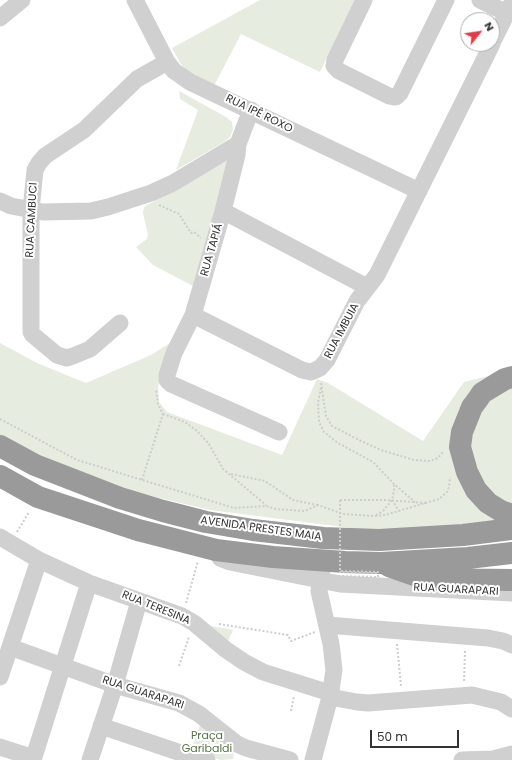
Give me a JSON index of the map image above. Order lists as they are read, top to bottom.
{
  "streets": {
    "highway": ["AVENIDA PRESTES MAIA"],
    "street": [
      "RUA IPÊ ROXO",
      "RUA CAMBUCI",
      "RUA TAPIÁ",
      "RUA IMBUIA",
      "RUA GUARAPARI",
      "RUA TERESINA"
    ]
  },
  "crossings": [
    ["RUA IPÊ ROXO", "RUA CAMBUCI"],
    ["RUA IPÊ ROXO", "RUA TAPIÁ"],
    ["RUA IPÊ ROXO", "RUA IMBUIA"],
    ["RUA TAPIÁ", "RUA IMBUIA"]
  ],
  "parks": ["Praça Garibaldi"],
  "scale_bar": "50 m",
  "north": "top right"
}
